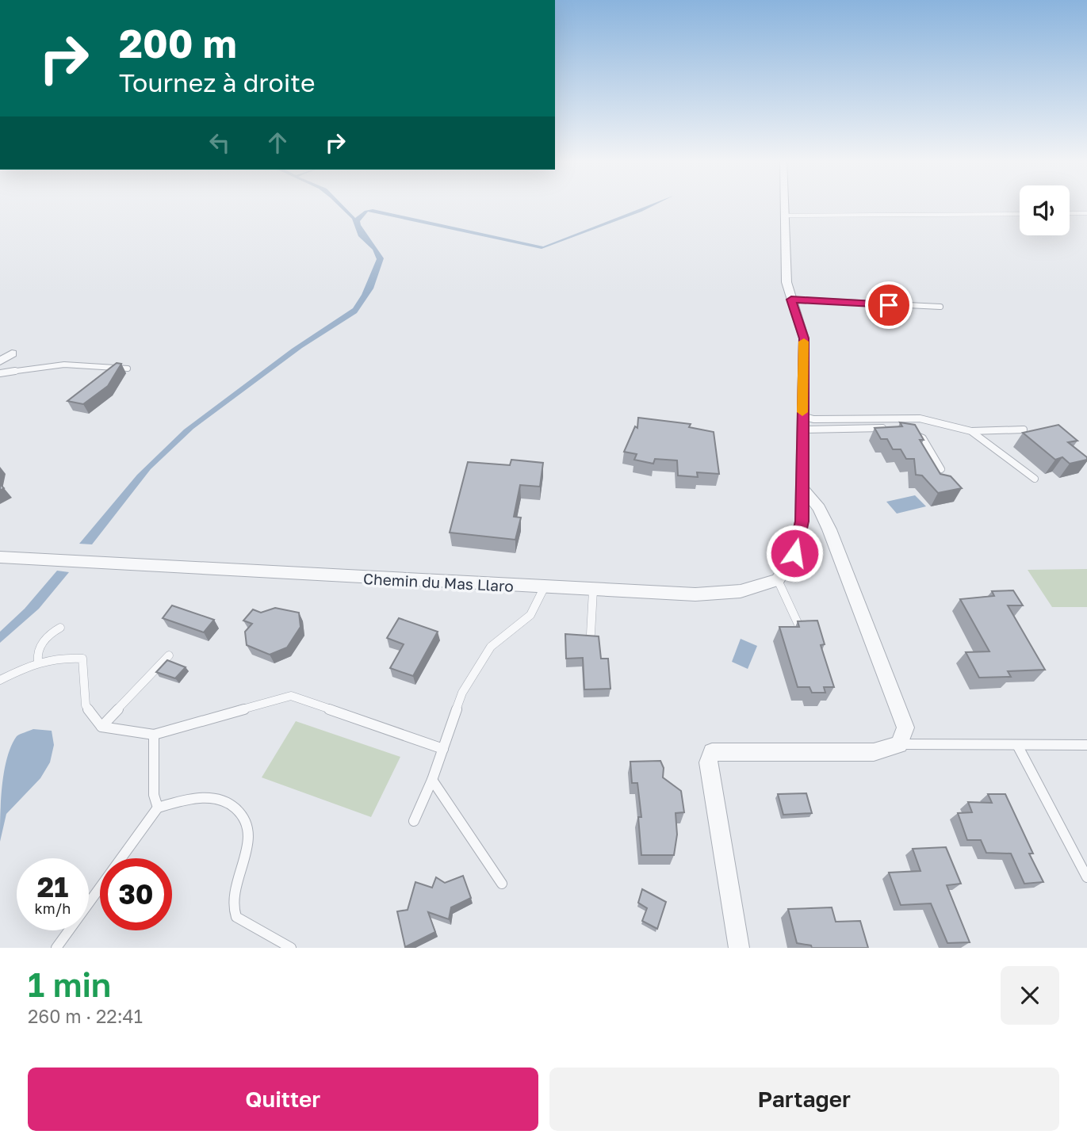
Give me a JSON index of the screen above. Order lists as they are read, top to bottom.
{
  "streets": {
    "street": ["Chemin du Mas Llaro"]
  },
  "page": {
    "turn": ["200 m", "Tournez à droite"],
    "speed": "21 km/h",
    "limit": "30",
    "heading": ["1 min", "260 m · 22:41"],
    "buttons": ["Quitter", "Partager"]
  }
}
